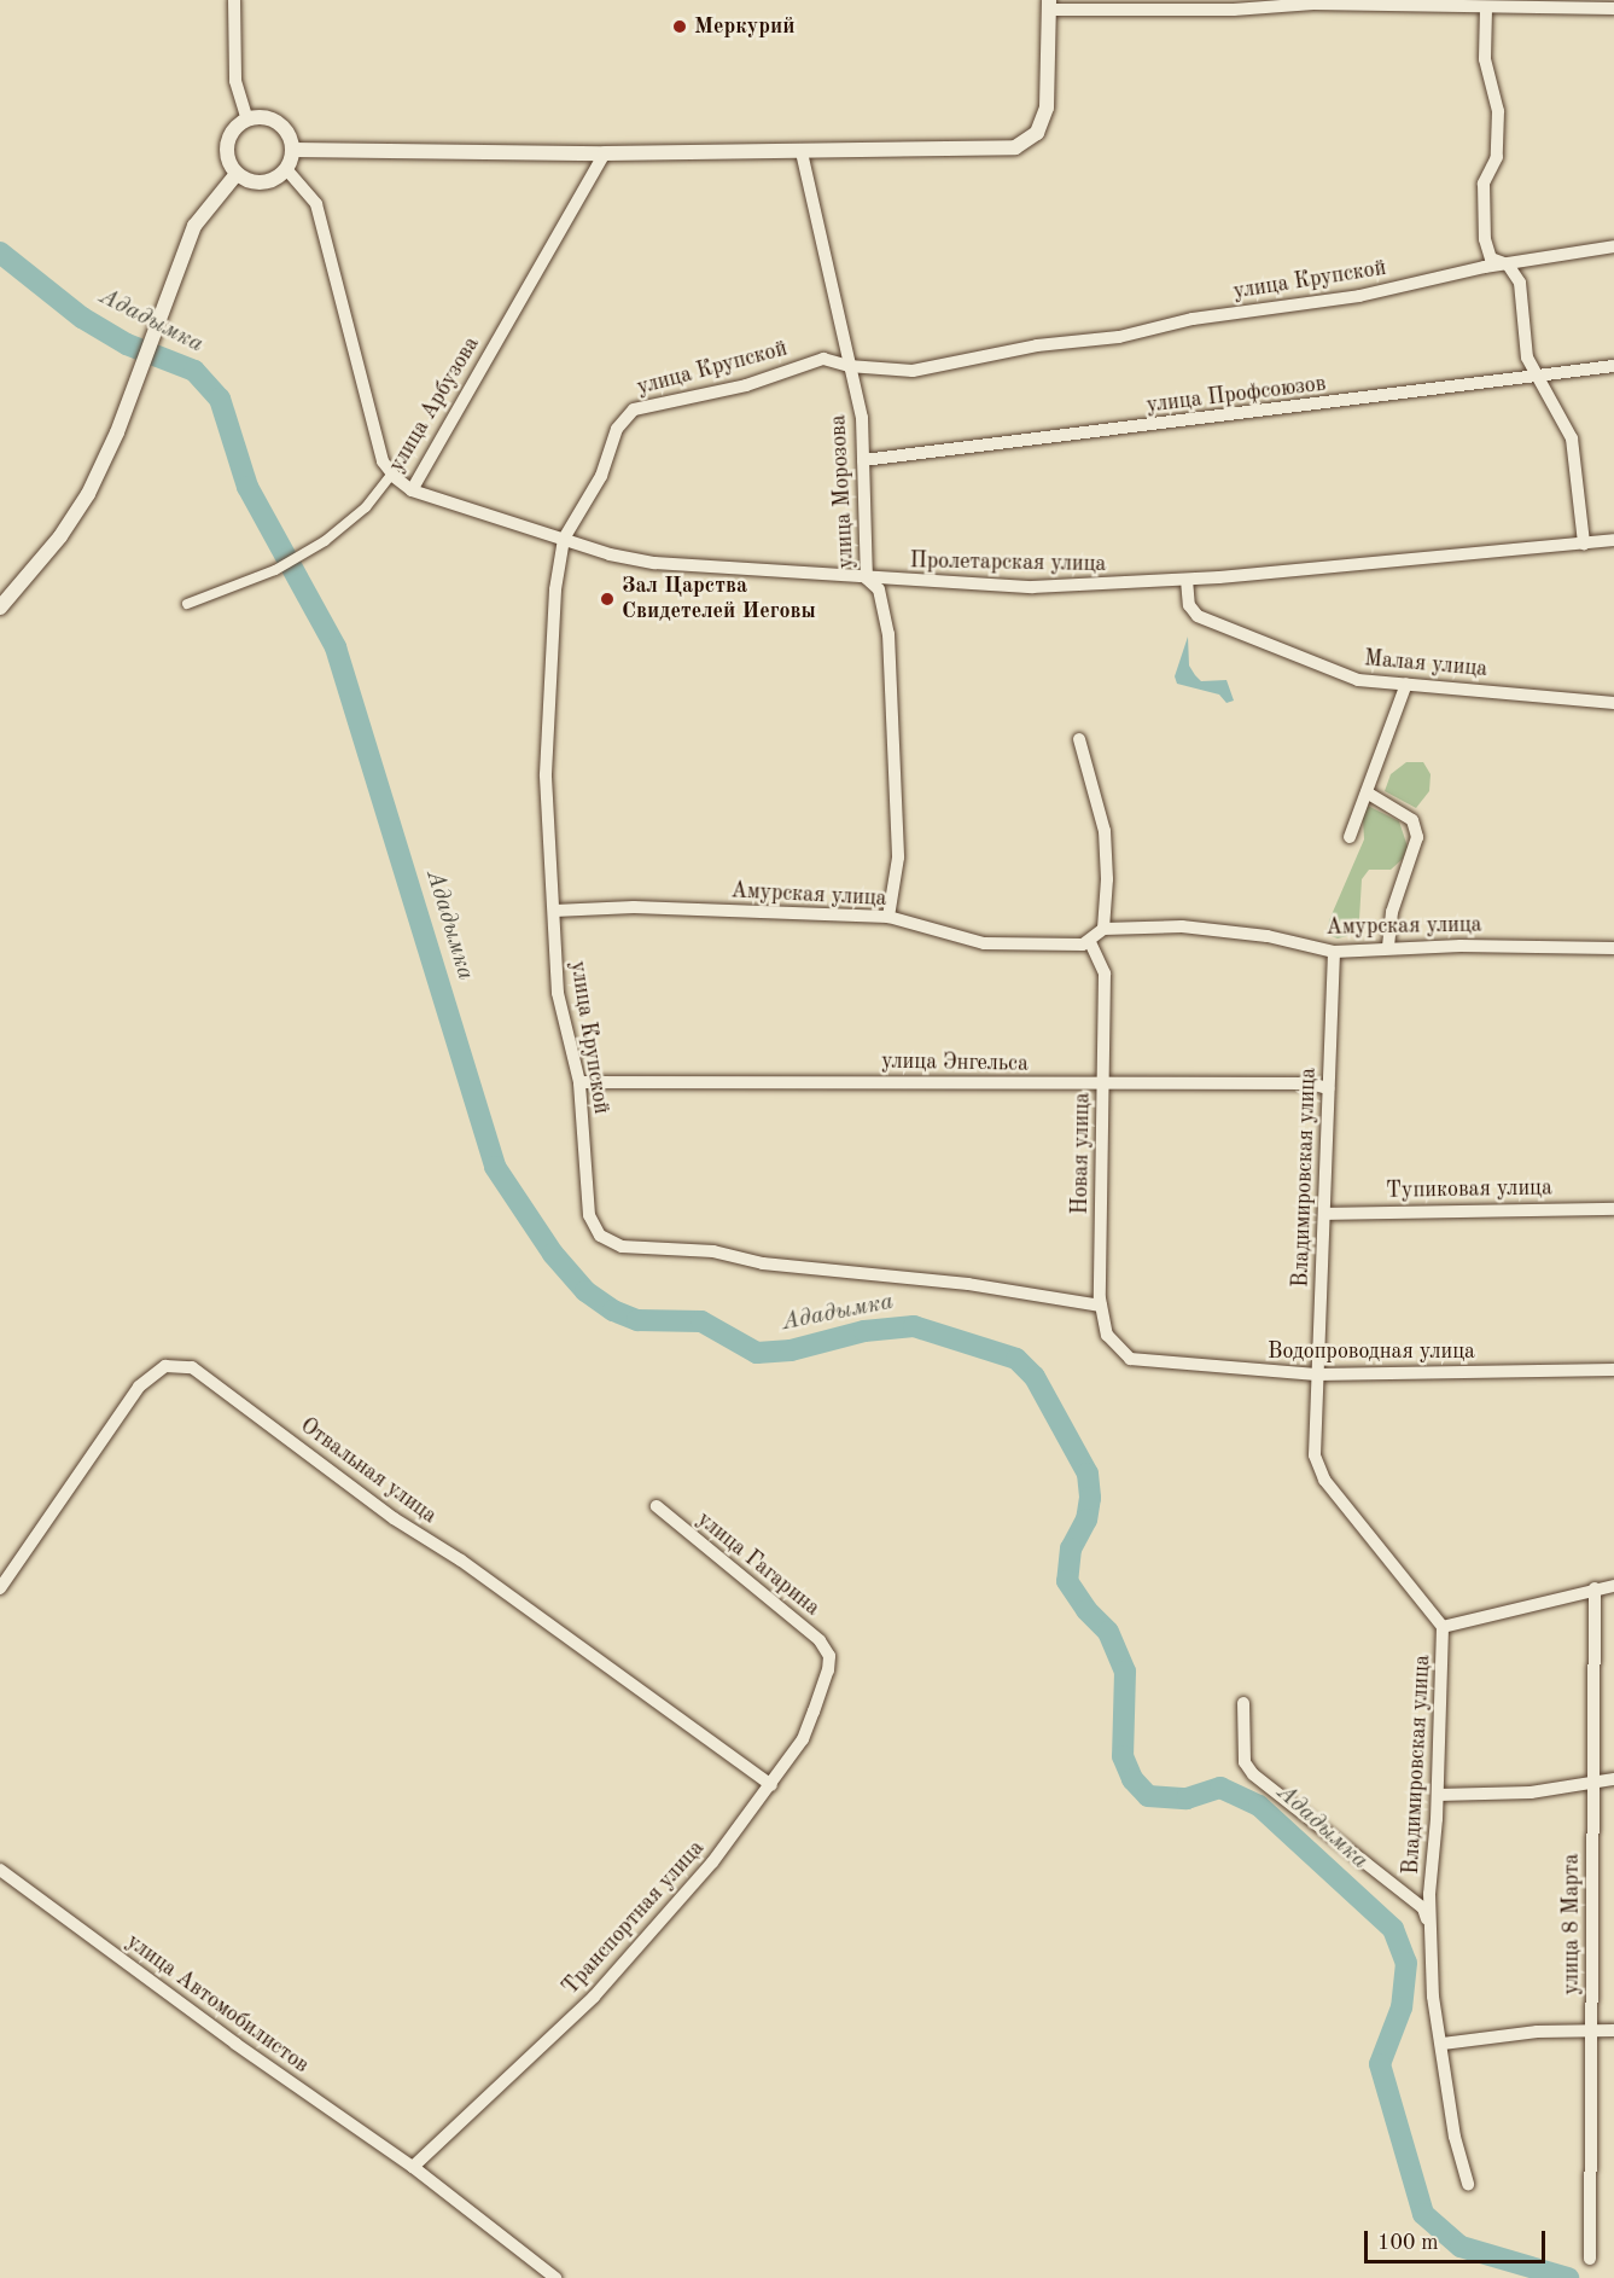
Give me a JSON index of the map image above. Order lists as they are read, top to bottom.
{
  "streets": {
    "street": [
      "улица Крупской",
      "улица Профсоюзов",
      "улица Арбузова",
      "улица Морозова",
      "Пролетарская улица",
      "Малая улица",
      "Амурская улица",
      "улица Энгельса",
      "Новая улица",
      "Владимировская улица",
      "Тупиковая улица",
      "Водопроводная улица",
      "Отвальная улица",
      "улица Гагарина",
      "Транспортная улица",
      "улица 8 Марта",
      "улица Автомобилистов"
    ]
  },
  "crossings": [
    ["улица Крупской", "улица Морозова"],
    ["улица Крупской", "Пролетарская улица"],
    ["улица Крупской", "Амурская улица"],
    ["улица Крупской", "улица Энгельса"],
    ["улица Крупской", "Новая улица"],
    ["улица Профсоюзов", "улица Морозова"],
    ["улица Арбузова", "Пролетарская улица"],
    ["улица Морозова", "Пролетарская улица"],
    ["улица Морозова", "Амурская улица"],
    ["Пролетарская улица", "Малая улица"],
    ["Амурская улица", "Новая улица"],
    ["Амурская улица", "Владимировская улица"],
    ["улица Энгельса", "Новая улица"],
    ["улица Энгельса", "Владимировская улица"],
    ["Новая улица", "Водопроводная улица"],
    ["Владимировская улица", "Тупиковая улица"],
    ["Владимировская улица", "Водопроводная улица"],
    ["Отвальная улица", "Транспортная улица"],
    ["улица Гагарина", "Транспортная улица"],
    ["Транспортная улица", "улица Автомобилистов"]
  ],
  "water": ["Ададымка"],
  "places": ["Меркурий", "Зал Царства Свидетелей Иеговы"],
  "scale_bar": "100 m"
}
